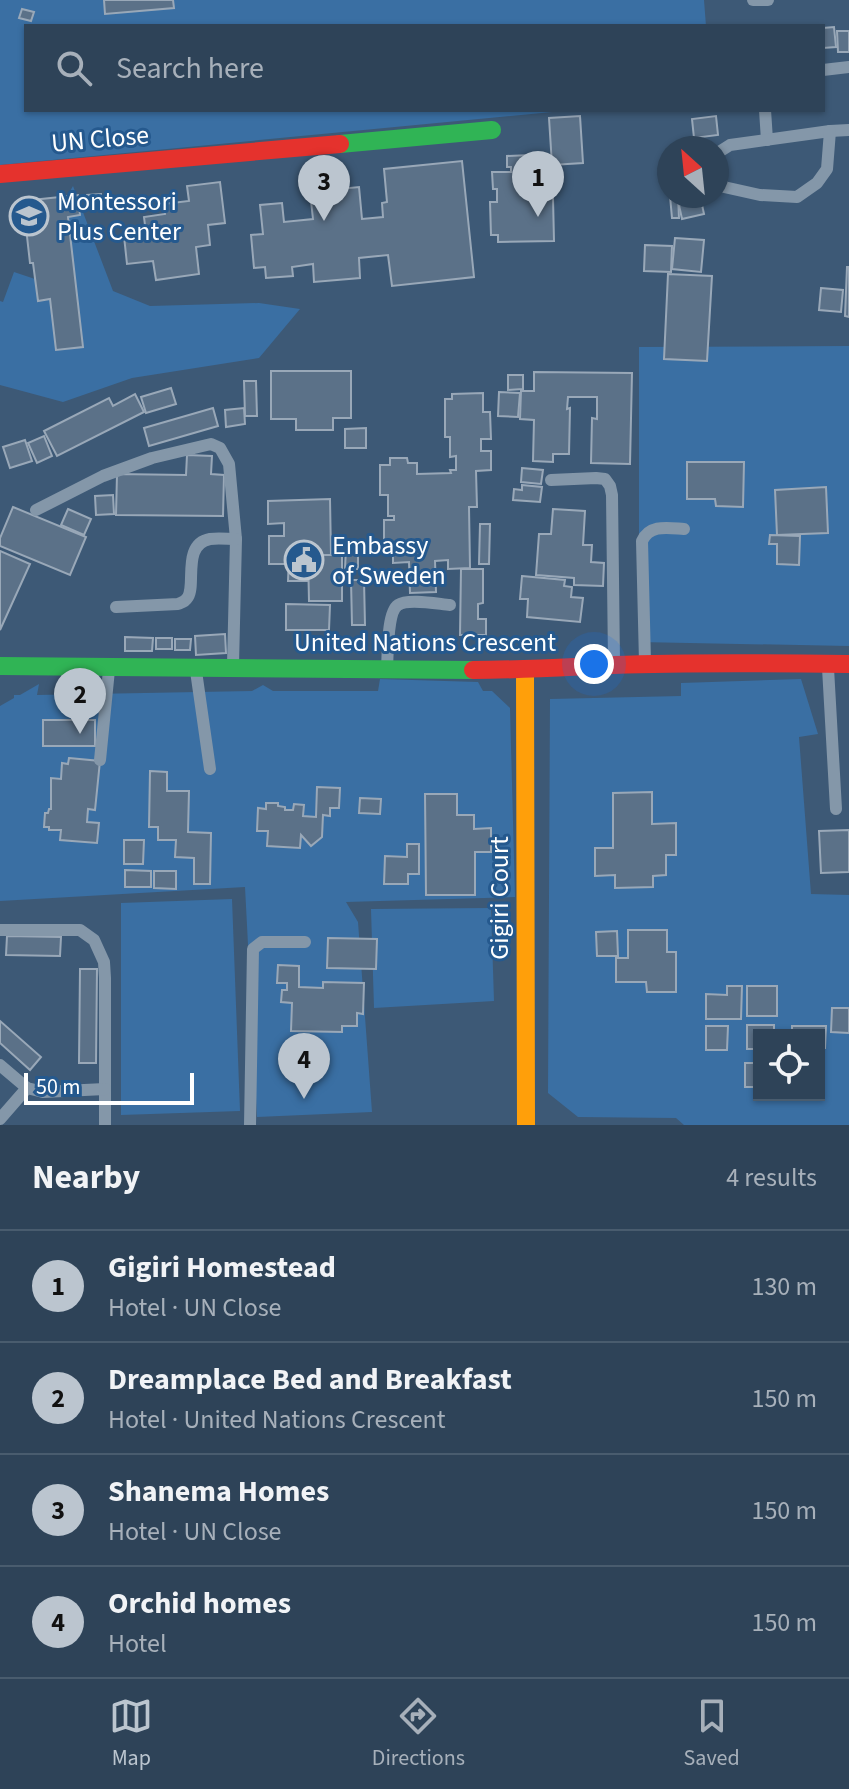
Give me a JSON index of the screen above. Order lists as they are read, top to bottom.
{
  "streets": {
    "street": ["UN Close", "United Nations Crescent", "Gigiri Court"]
  },
  "crossings": [
    ["United Nations Crescent", "Gigiri Court"]
  ],
  "places": {
    "school or university": ["Montessori Plus Center"],
    "public building": ["Embassy of Sweden"]
  },
  "scale_bar": "50 m",
  "north": "top left",
  "page": {
    "search": "Search here",
    "pins": [
      "1",
      "3",
      "2",
      "4"
    ],
    "scale": "50 m",
    "heading": ["Nearby", "4 results"],
    "list": [
      {
        "mark": "1",
        "name": "Gigiri Homestead",
        "note": "Hotel · UN Close",
        "value": "130 m"
      },
      {
        "mark": "2",
        "name": "Dreamplace Bed and Breakfast",
        "note": "Hotel · United Nations Crescent",
        "value": "150 m"
      },
      {
        "mark": "3",
        "name": "Shanema Homes",
        "note": "Hotel · UN Close",
        "value": "150 m"
      },
      {
        "mark": "4",
        "name": "Orchid homes",
        "note": "Hotel",
        "value": "150 m"
      }
    ],
    "nav": ["Map", "Directions", "Saved"]
  }
}
